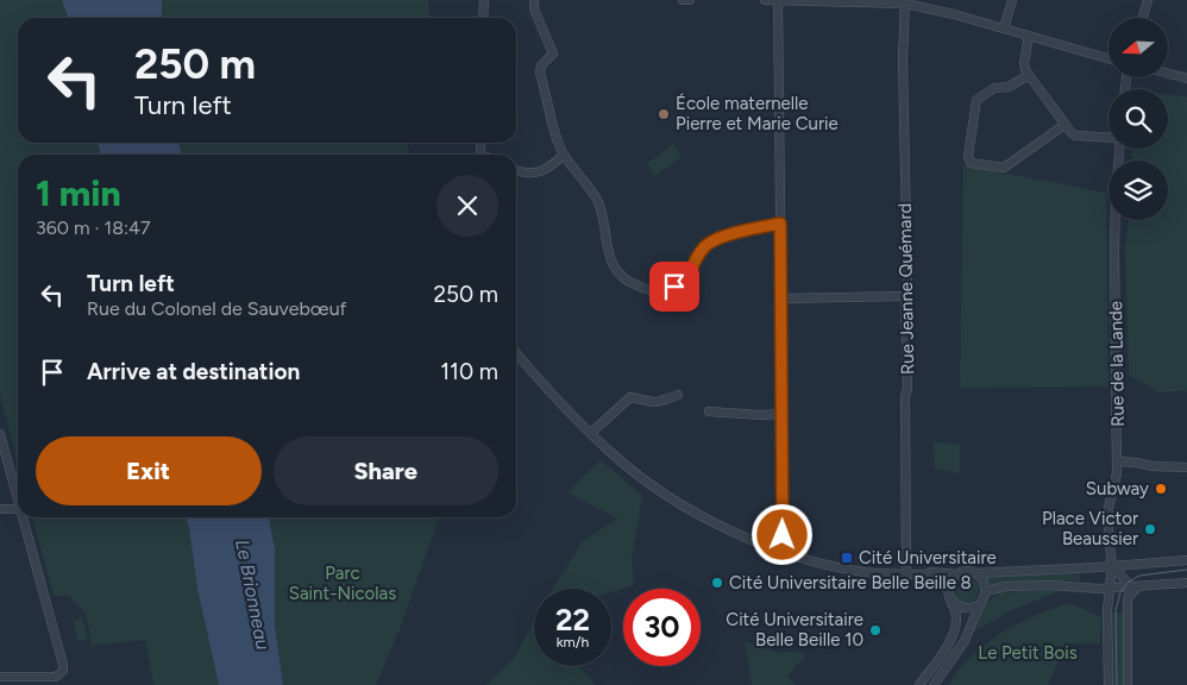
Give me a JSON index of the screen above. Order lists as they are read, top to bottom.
{
  "streets": {
    "street": ["Rue Jeanne Quémard", "Rue de la Lande"]
  },
  "water": ["Le Brionneau"],
  "parks": ["Parc Saint-Nicolas", "Le Petit Bois"],
  "places": {
    "other": [
      "École maternelle Pierre et Marie Curie",
      "Subway",
      "Place Victor Beaussier",
      "Cité Universitaire Belle Beille 8",
      "Cité Universitaire Belle Beille 10"
    ],
    "transit": ["Cité Universitaire"]
  },
  "north": "left",
  "page": {
    "turn": ["250 m", "Turn left"],
    "heading": ["1 min", "360 m · 18:47"],
    "list": [
      {
        "name": "Turn left",
        "note": "Rue du Colonel de Sauvebœuf",
        "value": "250 m"
      },
      {
        "name": "Arrive at destination",
        "value": "110 m"
      }
    ],
    "buttons": ["Exit", "Share"],
    "speed": "22 km/h",
    "limit": "30"
  }
}
